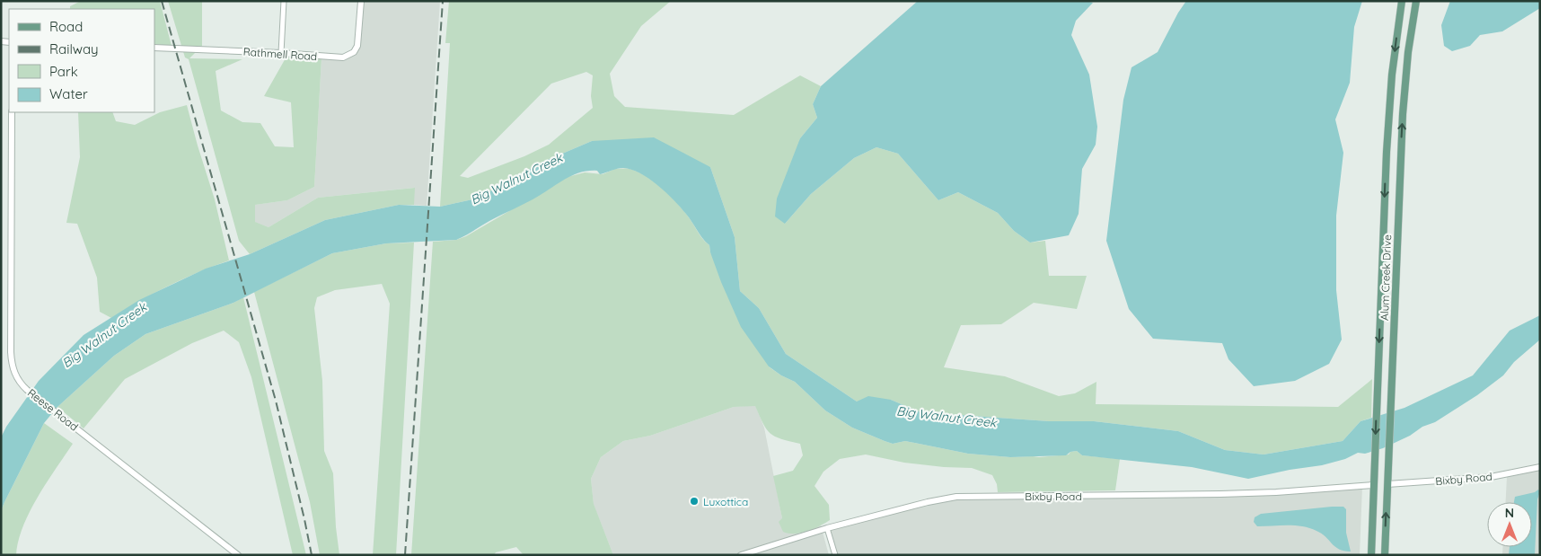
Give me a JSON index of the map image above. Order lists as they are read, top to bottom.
{
  "streets": {
    "main road": ["Alum Creek Drive"],
    "street": ["Rathmell Road", "Reese Road", "Bixby Road"]
  },
  "crossings": [
    ["Alum Creek Drive", "Bixby Road"]
  ],
  "water": ["Big Walnut Creek"],
  "places": ["Luxottica"],
  "legend": [
    "Road",
    "Railway",
    "Park",
    "Water"
  ],
  "north": "top"
}
